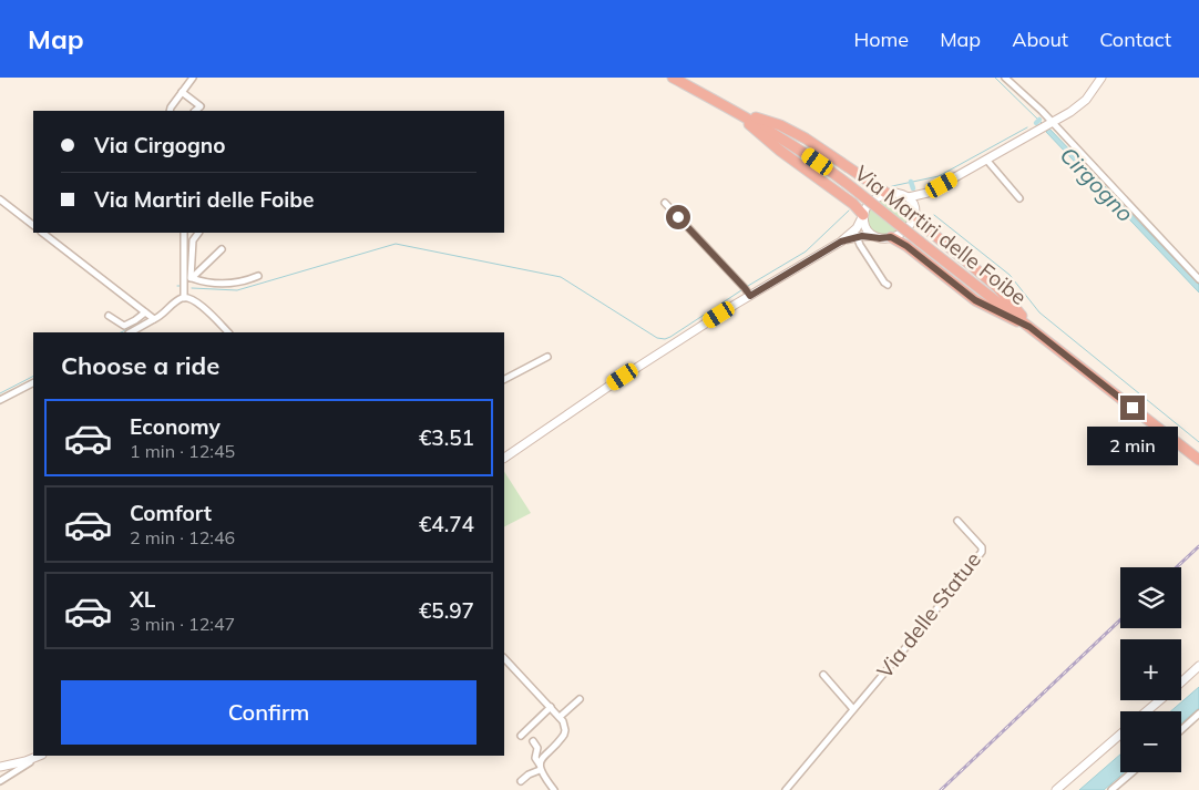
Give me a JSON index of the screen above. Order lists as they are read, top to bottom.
{
  "streets": {
    "highway": ["Via Martiri delle Foibe"],
    "street": ["Via delle Statue"]
  },
  "water": ["Cirgogno"],
  "page": {
    "header": "Map",
    "nav": [
      "Home",
      "Map",
      "About",
      "Contact"
    ],
    "banner": ["Via Cirgogno", "Via Martiri delle Foibe"],
    "heading": "Choose a ride",
    "list": [
      {
        "name": "Economy",
        "note": "1 min · 12:45",
        "value": "€3.51"
      },
      {
        "name": "Comfort",
        "note": "2 min · 12:46",
        "value": "€4.74"
      },
      {
        "name": "XL",
        "note": "3 min · 12:47",
        "value": "€5.97"
      }
    ],
    "bubble": "2 min",
    "map_buttons": ["+", "−"],
    "buttons": "Confirm"
  }
}
